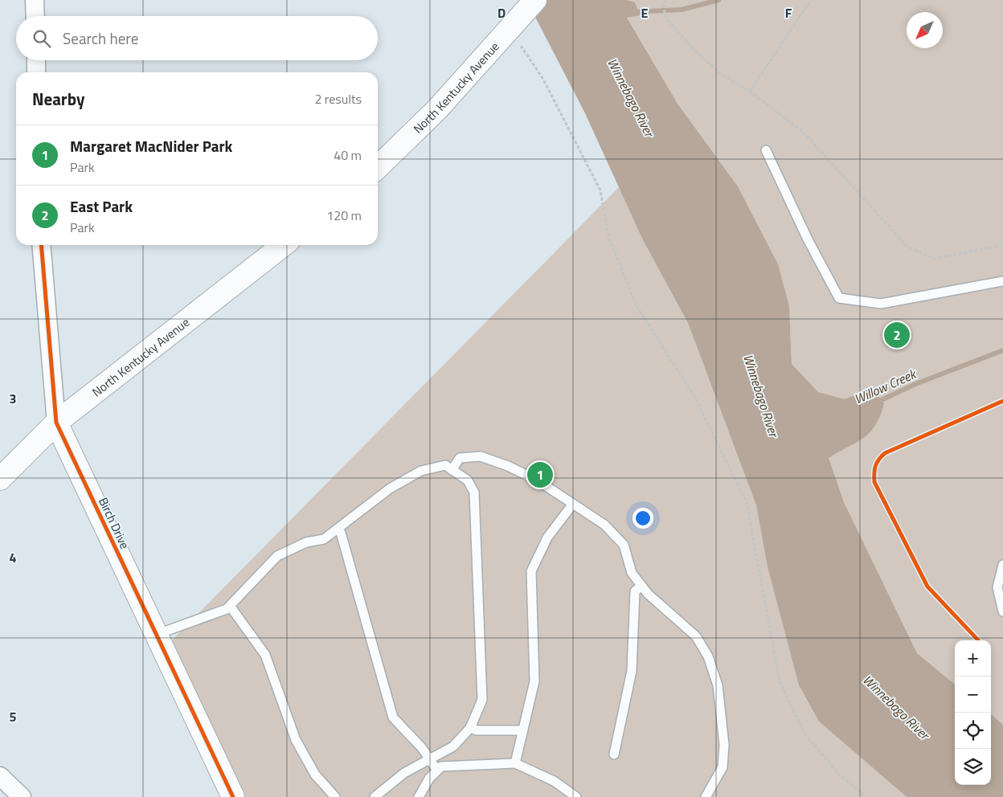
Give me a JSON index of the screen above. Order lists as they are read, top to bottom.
{
  "streets": {
    "main road": ["North Kentucky Avenue", "Birch Drive"]
  },
  "crossings": [
    ["North Kentucky Avenue", "Birch Drive"]
  ],
  "water": ["Winnebago River", "Willow Creek"],
  "north": "bottom left",
  "page": {
    "search": "Search here",
    "heading": ["Nearby", "2 results"],
    "list": [
      {
        "mark": "1",
        "name": "Margaret MacNider Park",
        "note": "Park",
        "value": "40 m"
      },
      {
        "mark": "2",
        "name": "East Park",
        "note": "Park",
        "value": "120 m"
      }
    ],
    "pins": ["2", "1"],
    "map_buttons": ["+", "−"]
  },
  "grid": {
    "columns": ["D", "E", "F"],
    "rows": ["3", "4", "5"]
  }
}
